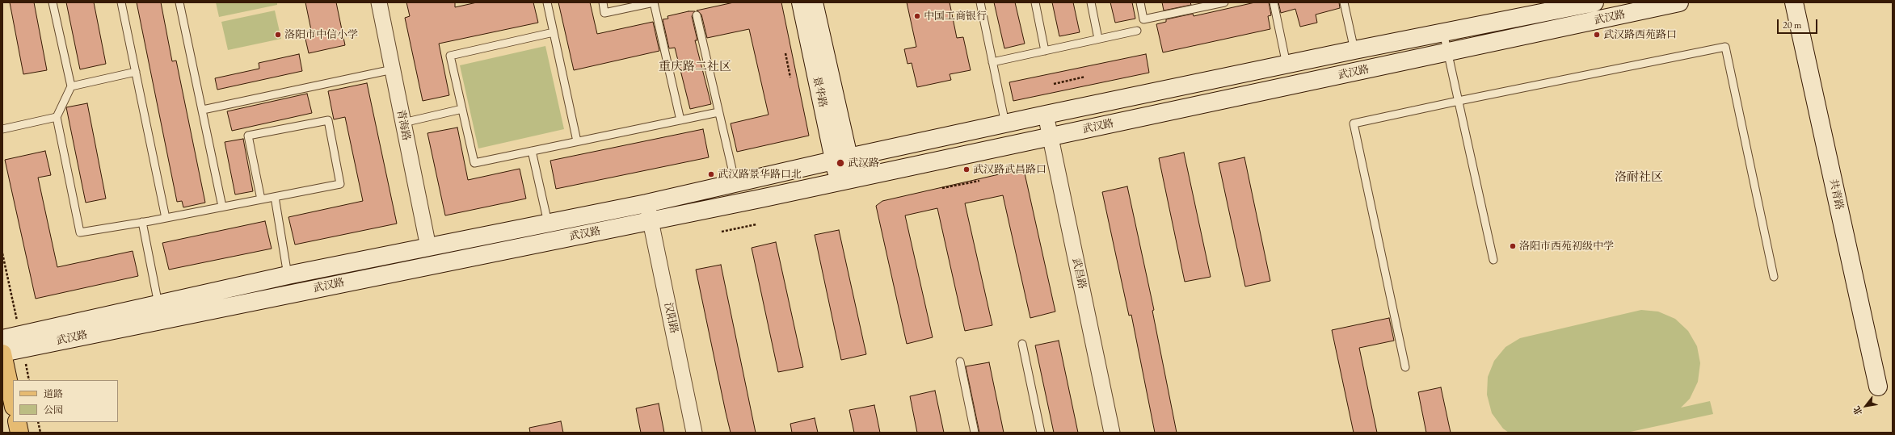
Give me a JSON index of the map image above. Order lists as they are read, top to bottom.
{
  "streets": {
    "main road": ["武汉路", "景华路", "共青路"],
    "street": ["青海路", "武昌路", "汉阳路"]
  },
  "crossings": [
    ["武汉路", "景华路"],
    ["武汉路", "青海路"],
    ["武汉路", "武昌路"],
    ["武汉路", "汉阳路"]
  ],
  "districts": ["重庆路二社区", "洛耐社区"],
  "places": [
    "中国工商银行",
    "洛阳市中信小学",
    "武汉路西苑路口",
    "武汉路",
    "武汉路武昌路口",
    "武汉路景华路口北",
    "洛阳市西苑初级中学"
  ],
  "legend": ["道路", "公园"],
  "scale_bar": "20 m",
  "north": "bottom left"
}
